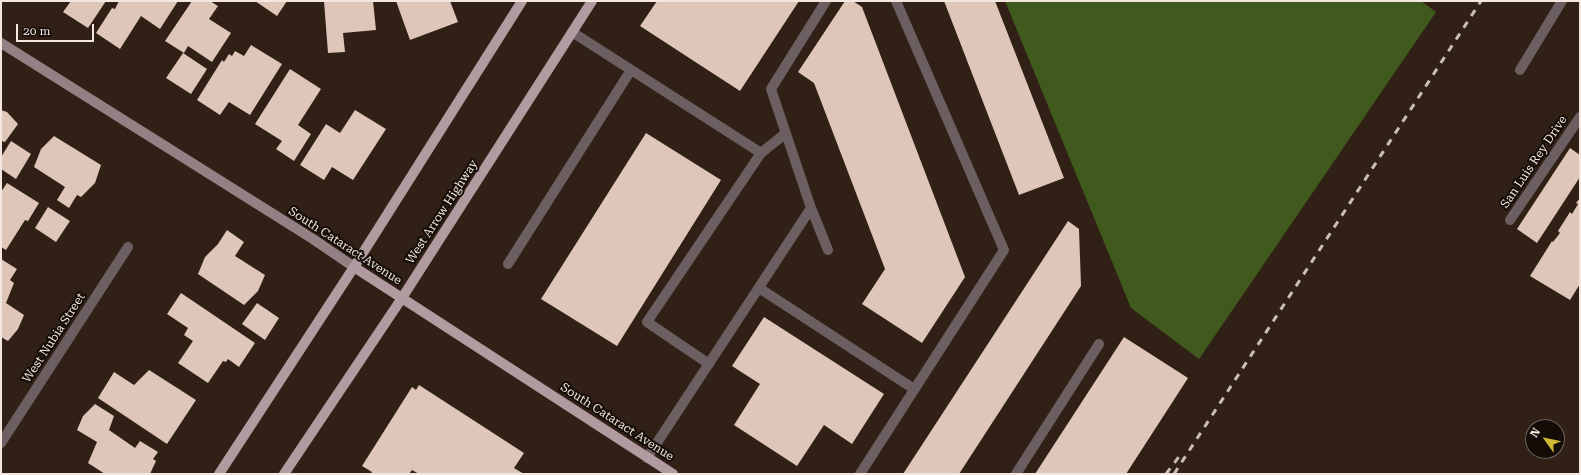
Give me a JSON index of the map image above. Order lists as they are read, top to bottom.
{
  "streets": {
    "main road": ["West Arrow Highway", "South Cataract Avenue"],
    "street": ["San Luis Rey Drive", "West Nubia Street"]
  },
  "crossings": [
    ["West Arrow Highway", "South Cataract Avenue"]
  ],
  "scale_bar": "20 m",
  "north": "top left"
}
